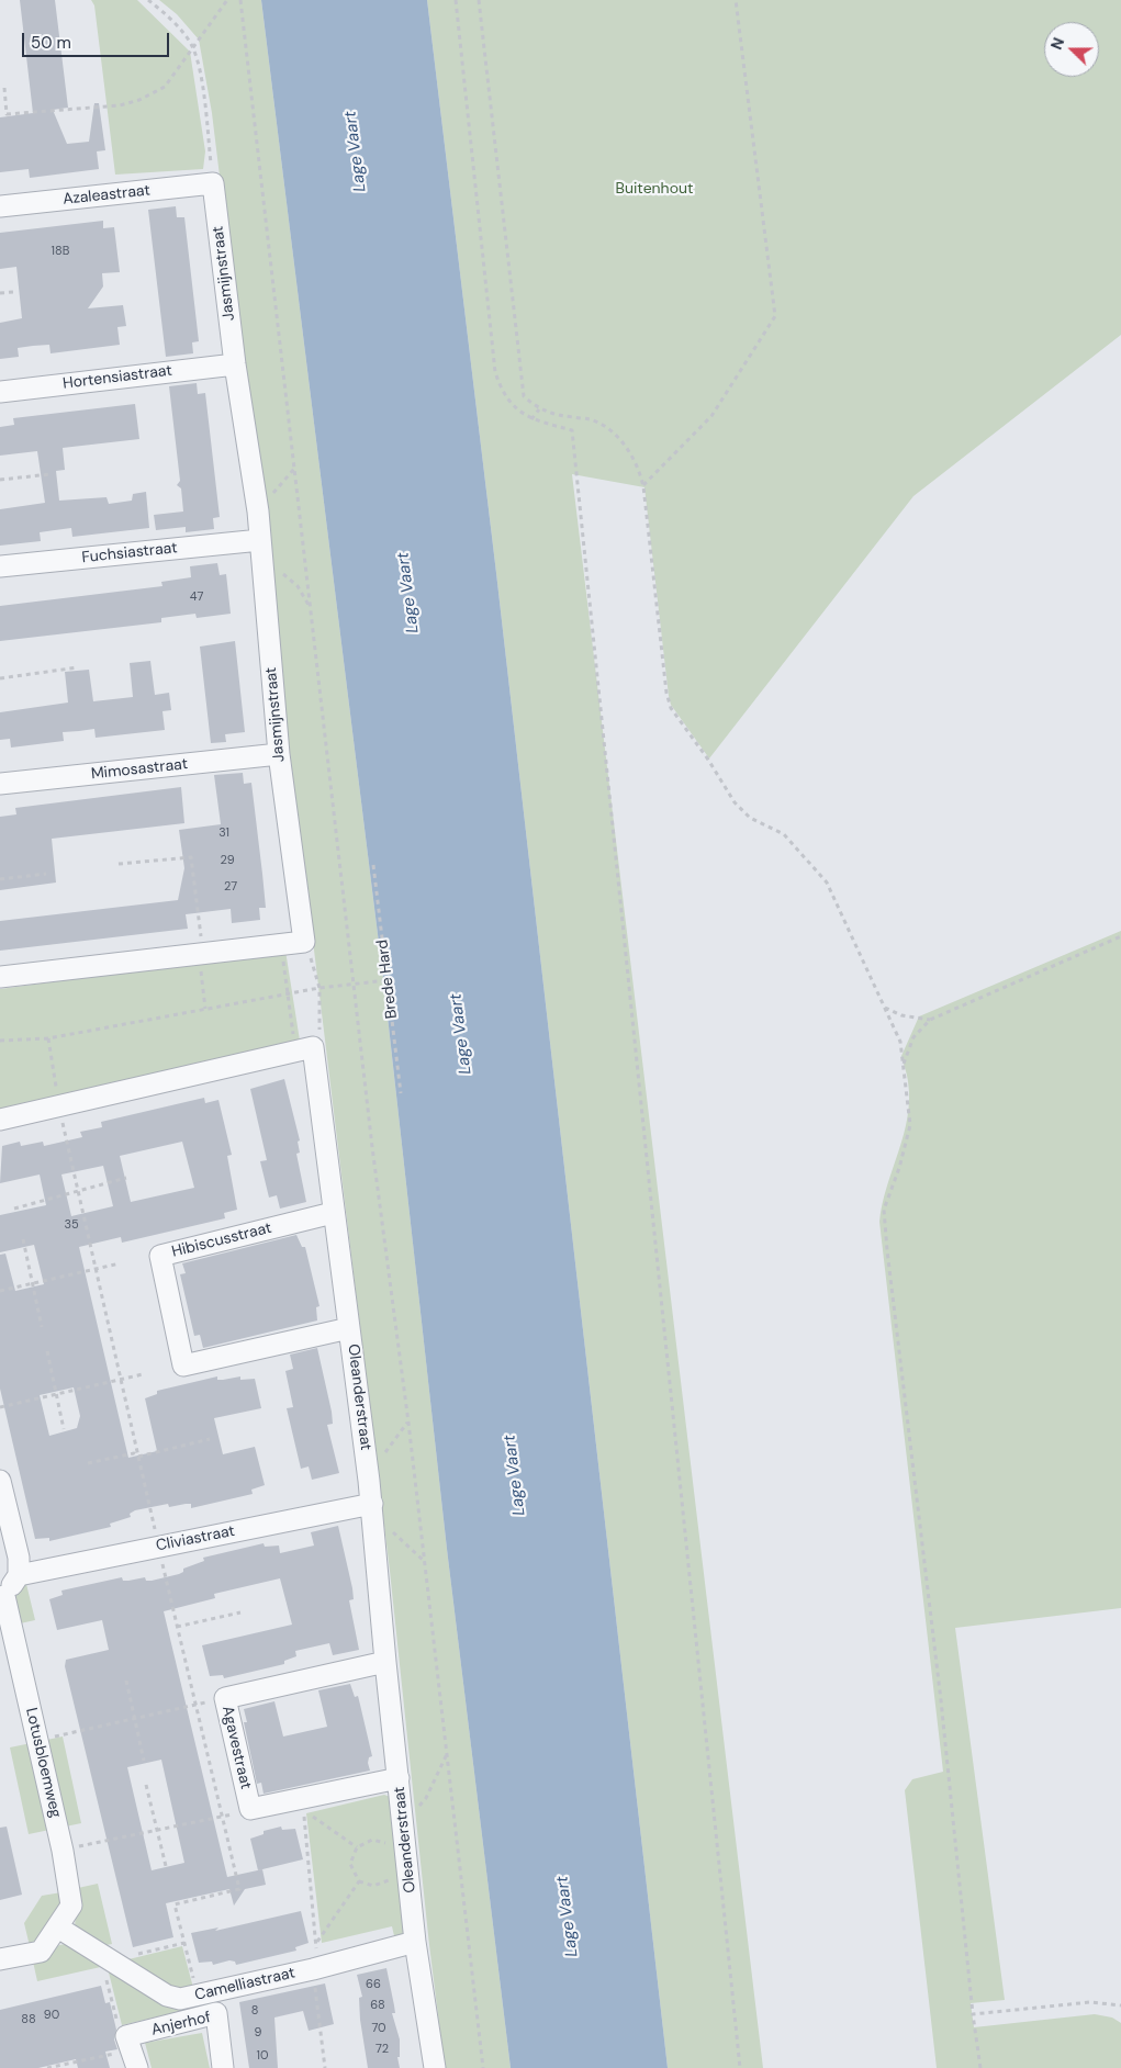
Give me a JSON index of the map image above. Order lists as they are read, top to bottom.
{
  "streets": {
    "street": [
      "Azaleastraat",
      "Jasmijnstraat",
      "Hortensiastraat",
      "Fuchsiastraat",
      "Mimosastraat",
      "Hibiscusstraat",
      "Oleanderstraat",
      "Cliviastraat",
      "Agavestraat",
      "Lotusbloemweg",
      "Camelliastraat",
      "Anjerhof"
    ],
    "path": ["Brede Hard"]
  },
  "crossings": [
    ["Azaleastraat", "Jasmijnstraat"],
    ["Jasmijnstraat", "Hortensiastraat"],
    ["Jasmijnstraat", "Fuchsiastraat"],
    ["Jasmijnstraat", "Mimosastraat"],
    ["Hibiscusstraat", "Oleanderstraat"],
    ["Oleanderstraat", "Cliviastraat"],
    ["Oleanderstraat", "Agavestraat"],
    ["Oleanderstraat", "Camelliastraat"],
    ["Cliviastraat", "Lotusbloemweg"],
    ["Lotusbloemweg", "Camelliastraat"]
  ],
  "water": ["Lage Vaart"],
  "parks": ["Buitenhout"],
  "house_numbers": [
    "18B",
    "47",
    "31",
    "29",
    "27",
    "35",
    "66",
    "68",
    "8",
    "90",
    "88",
    "70",
    "9",
    "72",
    "10"
  ],
  "scale_bar": "50 m",
  "north": "left"
}
